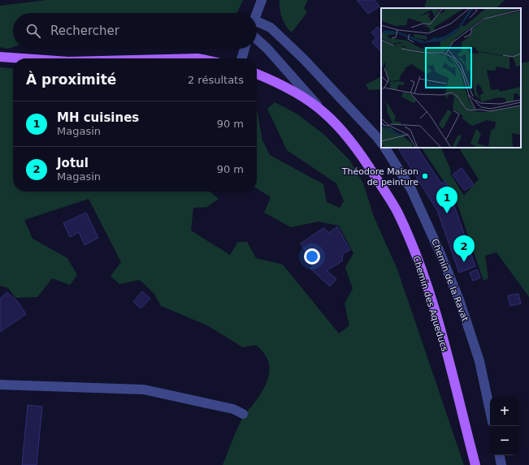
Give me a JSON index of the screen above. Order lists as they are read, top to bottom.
{
  "streets": {
    "main road": ["Chemin des Aqueducs"],
    "street": ["Chemin de la Ravat"]
  },
  "places": ["Théodore Maison de peinture"],
  "page": {
    "search": "Rechercher",
    "heading": ["À proximité", "2 résultats"],
    "list": [
      {
        "mark": "1",
        "name": "MH cuisines",
        "note": "Magasin",
        "value": "90 m"
      },
      {
        "mark": "2",
        "name": "Jotul",
        "note": "Magasin",
        "value": "90 m"
      }
    ],
    "pins": ["1", "2"],
    "map_buttons": ["+", "−"]
  }
}
